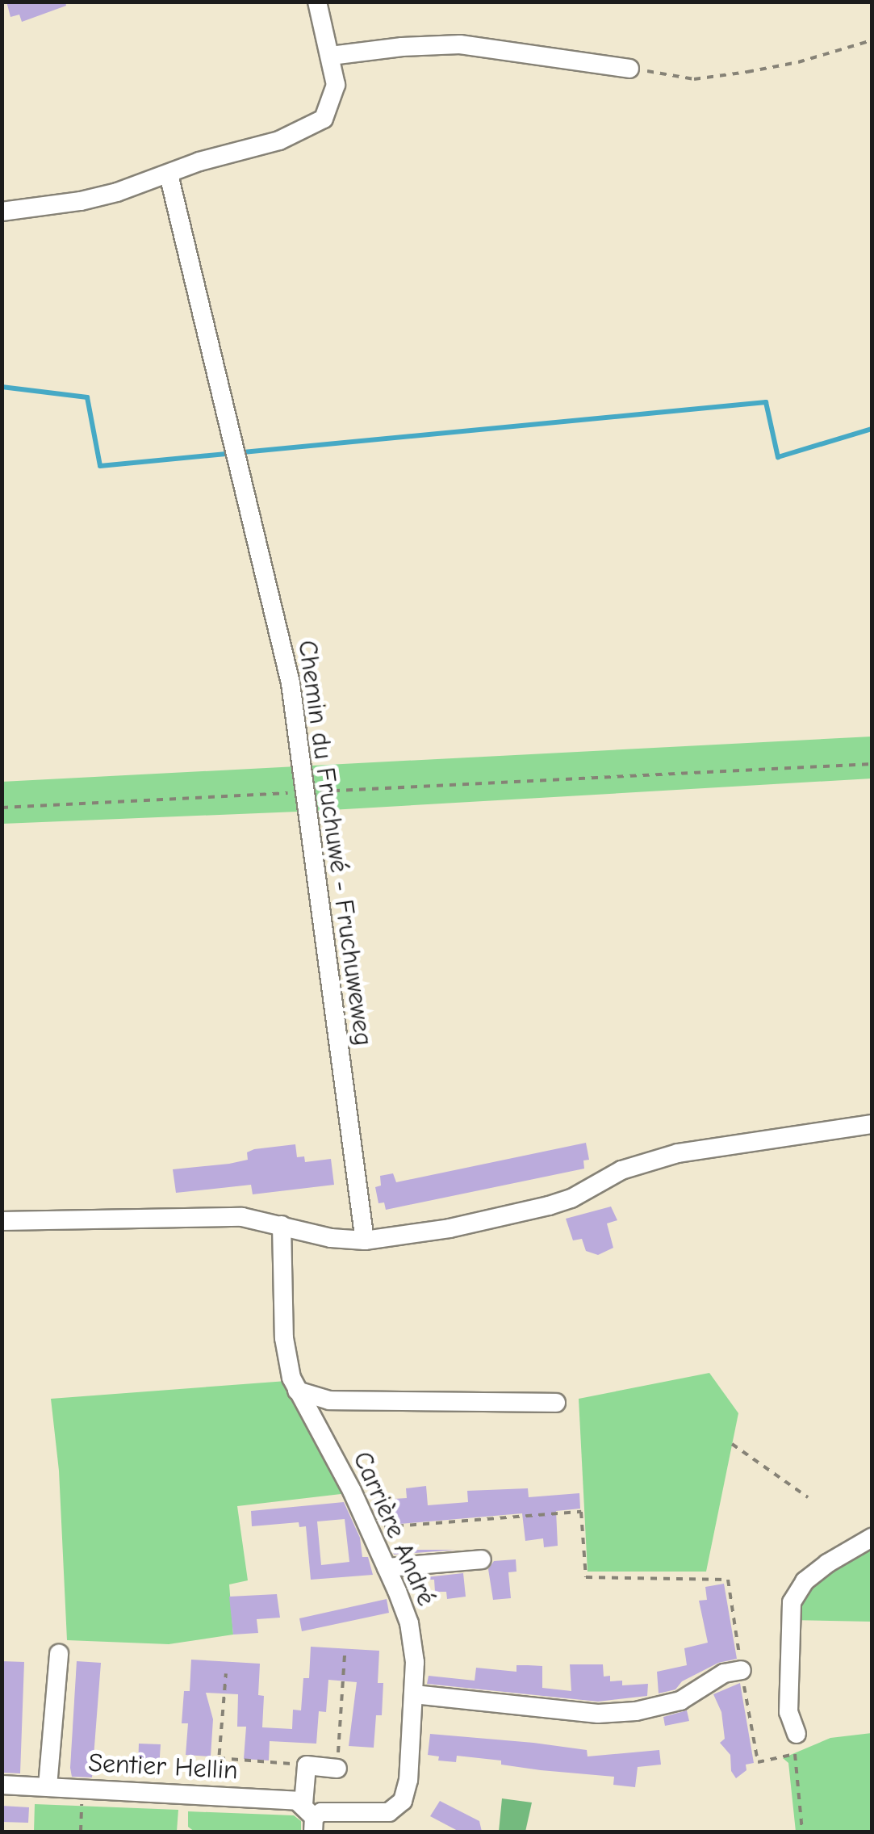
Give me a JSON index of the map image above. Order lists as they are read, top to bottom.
{
  "streets": {
    "street": ["Chemin du Fruchuwé - Fruchuweweg", "Carrière André", "Sentier Hellin"]
  },
  "crossings": [
    ["Carrière André", "Sentier Hellin"]
  ]
}
